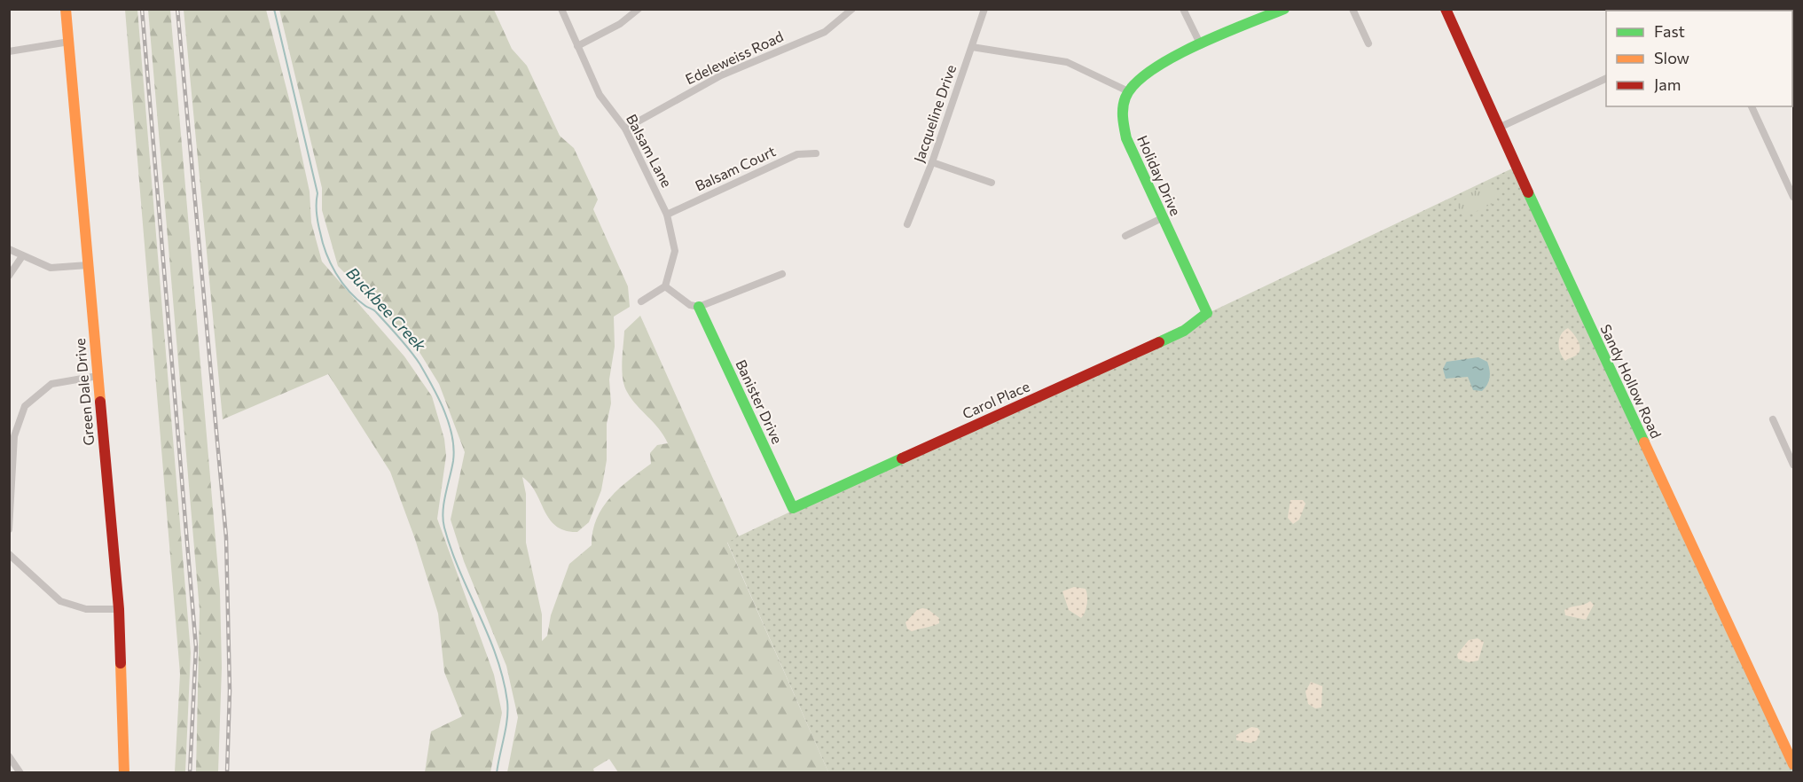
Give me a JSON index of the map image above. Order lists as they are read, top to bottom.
{
  "streets": {
    "street": [
      "Edeleweiss Road",
      "Jacqueline Drive",
      "Balsam Lane",
      "Balsam Court",
      "Holiday Drive",
      "Sandy Hollow Road",
      "Green Dale Drive",
      "Carol Place",
      "Banister Drive"
    ]
  },
  "crossings": [
    ["Edeleweiss Road", "Balsam Lane"],
    ["Balsam Lane", "Balsam Court"],
    ["Holiday Drive", "Carol Place"],
    ["Carol Place", "Banister Drive"]
  ],
  "water": ["Buckbee Creek"],
  "legend": ["Fast", "Slow", "Jam"]
}
